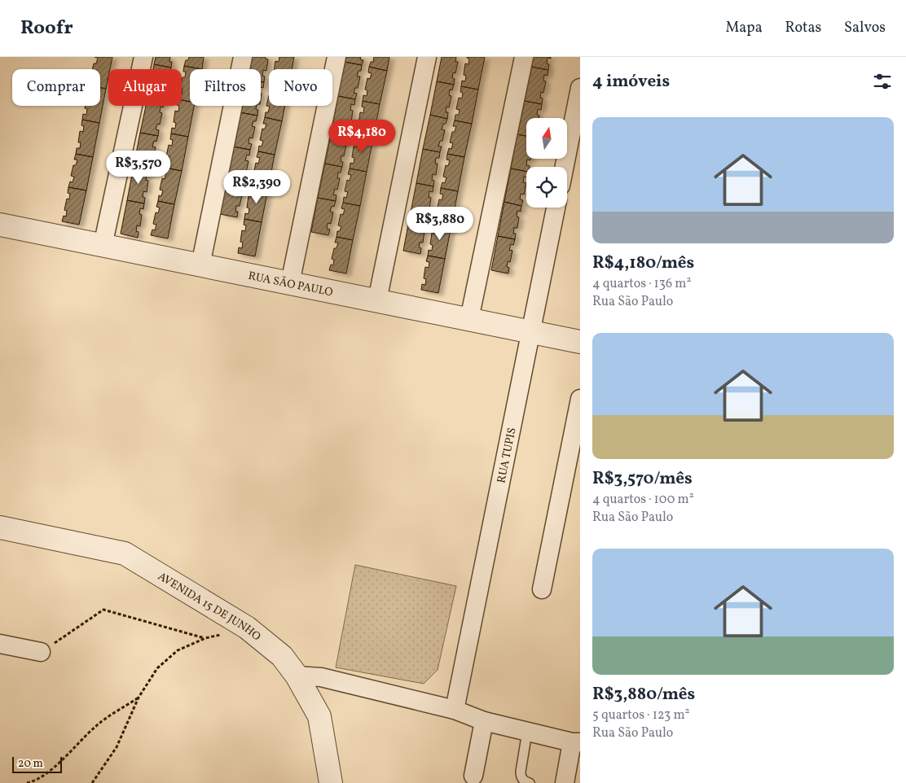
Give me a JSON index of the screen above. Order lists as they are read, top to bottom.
{
  "streets": {
    "street": ["RUA SÃO PAULO", "RUA TUPIS", "AVENIDA 15 DE JUNHO"]
  },
  "crossings": [
    ["RUA SÃO PAULO", "RUA TUPIS"]
  ],
  "scale_bar": "20 m",
  "north": "top",
  "page": {
    "header": "Roofr",
    "nav": ["Mapa", "Rotas", "Salvos"],
    "heading": "4 imóveis",
    "chip": [
      "Comprar",
      "Alugar",
      "Filtros",
      "Novo"
    ],
    "list": [
      {
        "name": "R$4,180/mês",
        "note": "4 quartos · 136 m² · Rua São Paulo"
      },
      {
        "name": "R$3,570/mês",
        "note": "4 quartos · 100 m² · Rua São Paulo"
      },
      {
        "name": "R$3,880/mês",
        "note": "5 quartos · 123 m² · Rua São Paulo"
      }
    ],
    "price": [
      "R$4,180",
      "R$3,570",
      "R$2,390",
      "R$3,880"
    ],
    "scale": "20 m"
  }
}
